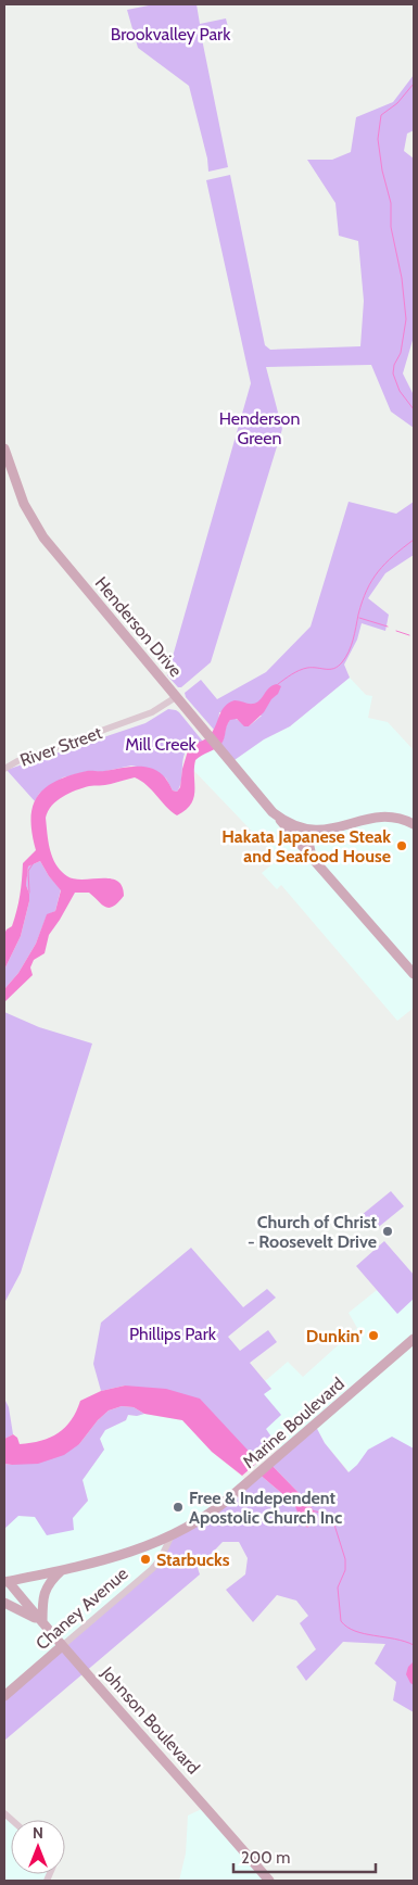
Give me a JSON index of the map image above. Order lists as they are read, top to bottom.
{
  "streets": {
    "main road": [
      "Henderson Drive",
      "Marine Boulevard",
      "Chaney Avenue",
      "Johnson Boulevard"
    ],
    "street": ["River Street"]
  },
  "crossings": [
    ["Henderson Drive", "River Street"],
    ["Marine Boulevard", "Chaney Avenue"],
    ["Marine Boulevard", "Johnson Boulevard"],
    ["Chaney Avenue", "Johnson Boulevard"]
  ],
  "parks": [
    "Brookvalley Park",
    "Henderson Green",
    "Mill Creek",
    "Phillips Park"
  ],
  "places": [
    "Hakata Japanese Steak and Seafood House",
    "Church of Christ - Roosevelt Drive",
    "Dunkin'",
    "Free & Independent Apostolic Church Inc",
    "Starbucks"
  ],
  "scale_bar": "200 m",
  "north": "top"
}
